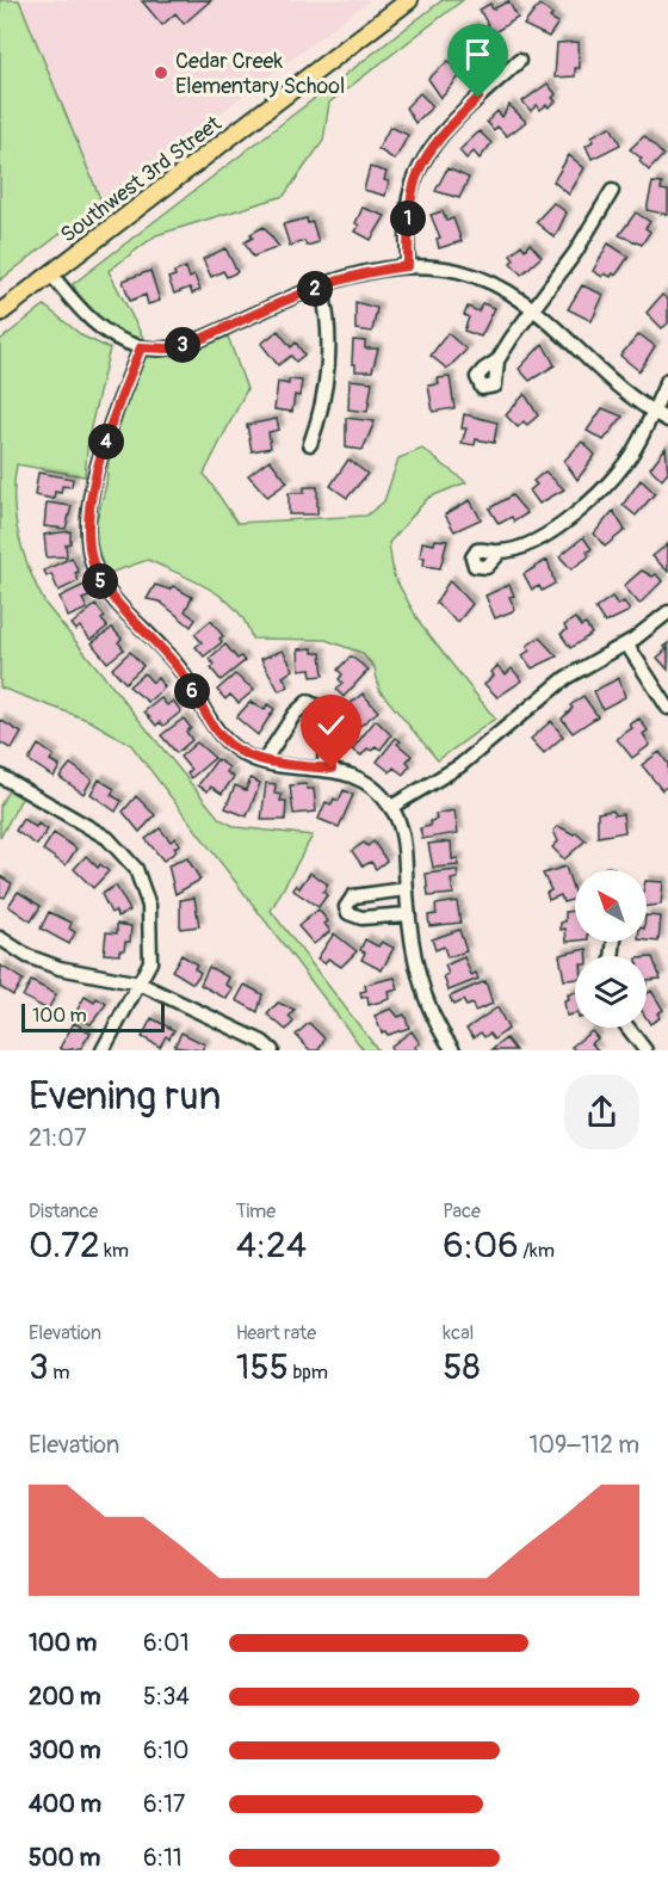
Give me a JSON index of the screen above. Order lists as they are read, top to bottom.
{
  "streets": {
    "main road": ["Southwest 3rd Street"]
  },
  "places": ["Cedar Creek Elementary School"],
  "scale_bar": "100 m",
  "north": "top left",
  "page": {
    "pins": [
      "1",
      "2",
      "3",
      "4",
      "5",
      "6"
    ],
    "scale": "100 m",
    "heading": ["Evening run", "21:07"],
    "stats": [
      ["Distance", "0.72 km"],
      ["Time", "4:24"],
      ["Pace", "6:06 /km"],
      ["Elevation", "3 m"],
      ["Heart rate", "155 bpm"],
      ["kcal", "58"]
    ],
    "chart": ["Elevation", "109–112 m"],
    "list": [
      {
        "name": "100 m",
        "note": "6:01"
      },
      {
        "name": "200 m",
        "note": "5:34"
      },
      {
        "name": "300 m",
        "note": "6:10"
      },
      {
        "name": "400 m",
        "note": "6:17"
      },
      {
        "name": "500 m",
        "note": "6:11"
      }
    ]
  }
}
